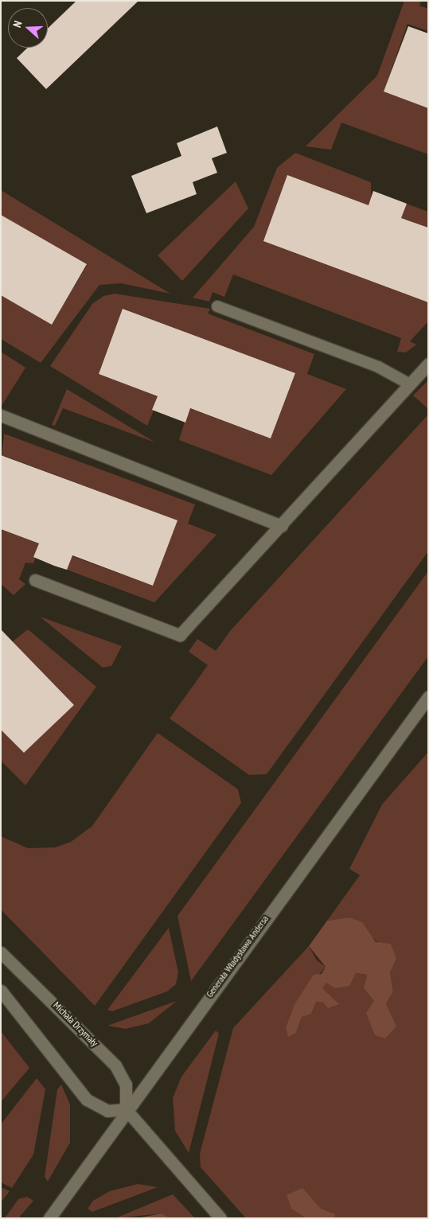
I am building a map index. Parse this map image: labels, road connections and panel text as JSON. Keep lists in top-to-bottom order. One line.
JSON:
{"streets":{"street":["Generała Władysława Andersa","Michała Drzymały"]},"crossings":[["Generała Władysława Andersa","Michała Drzymały"]],"north":"left"}
